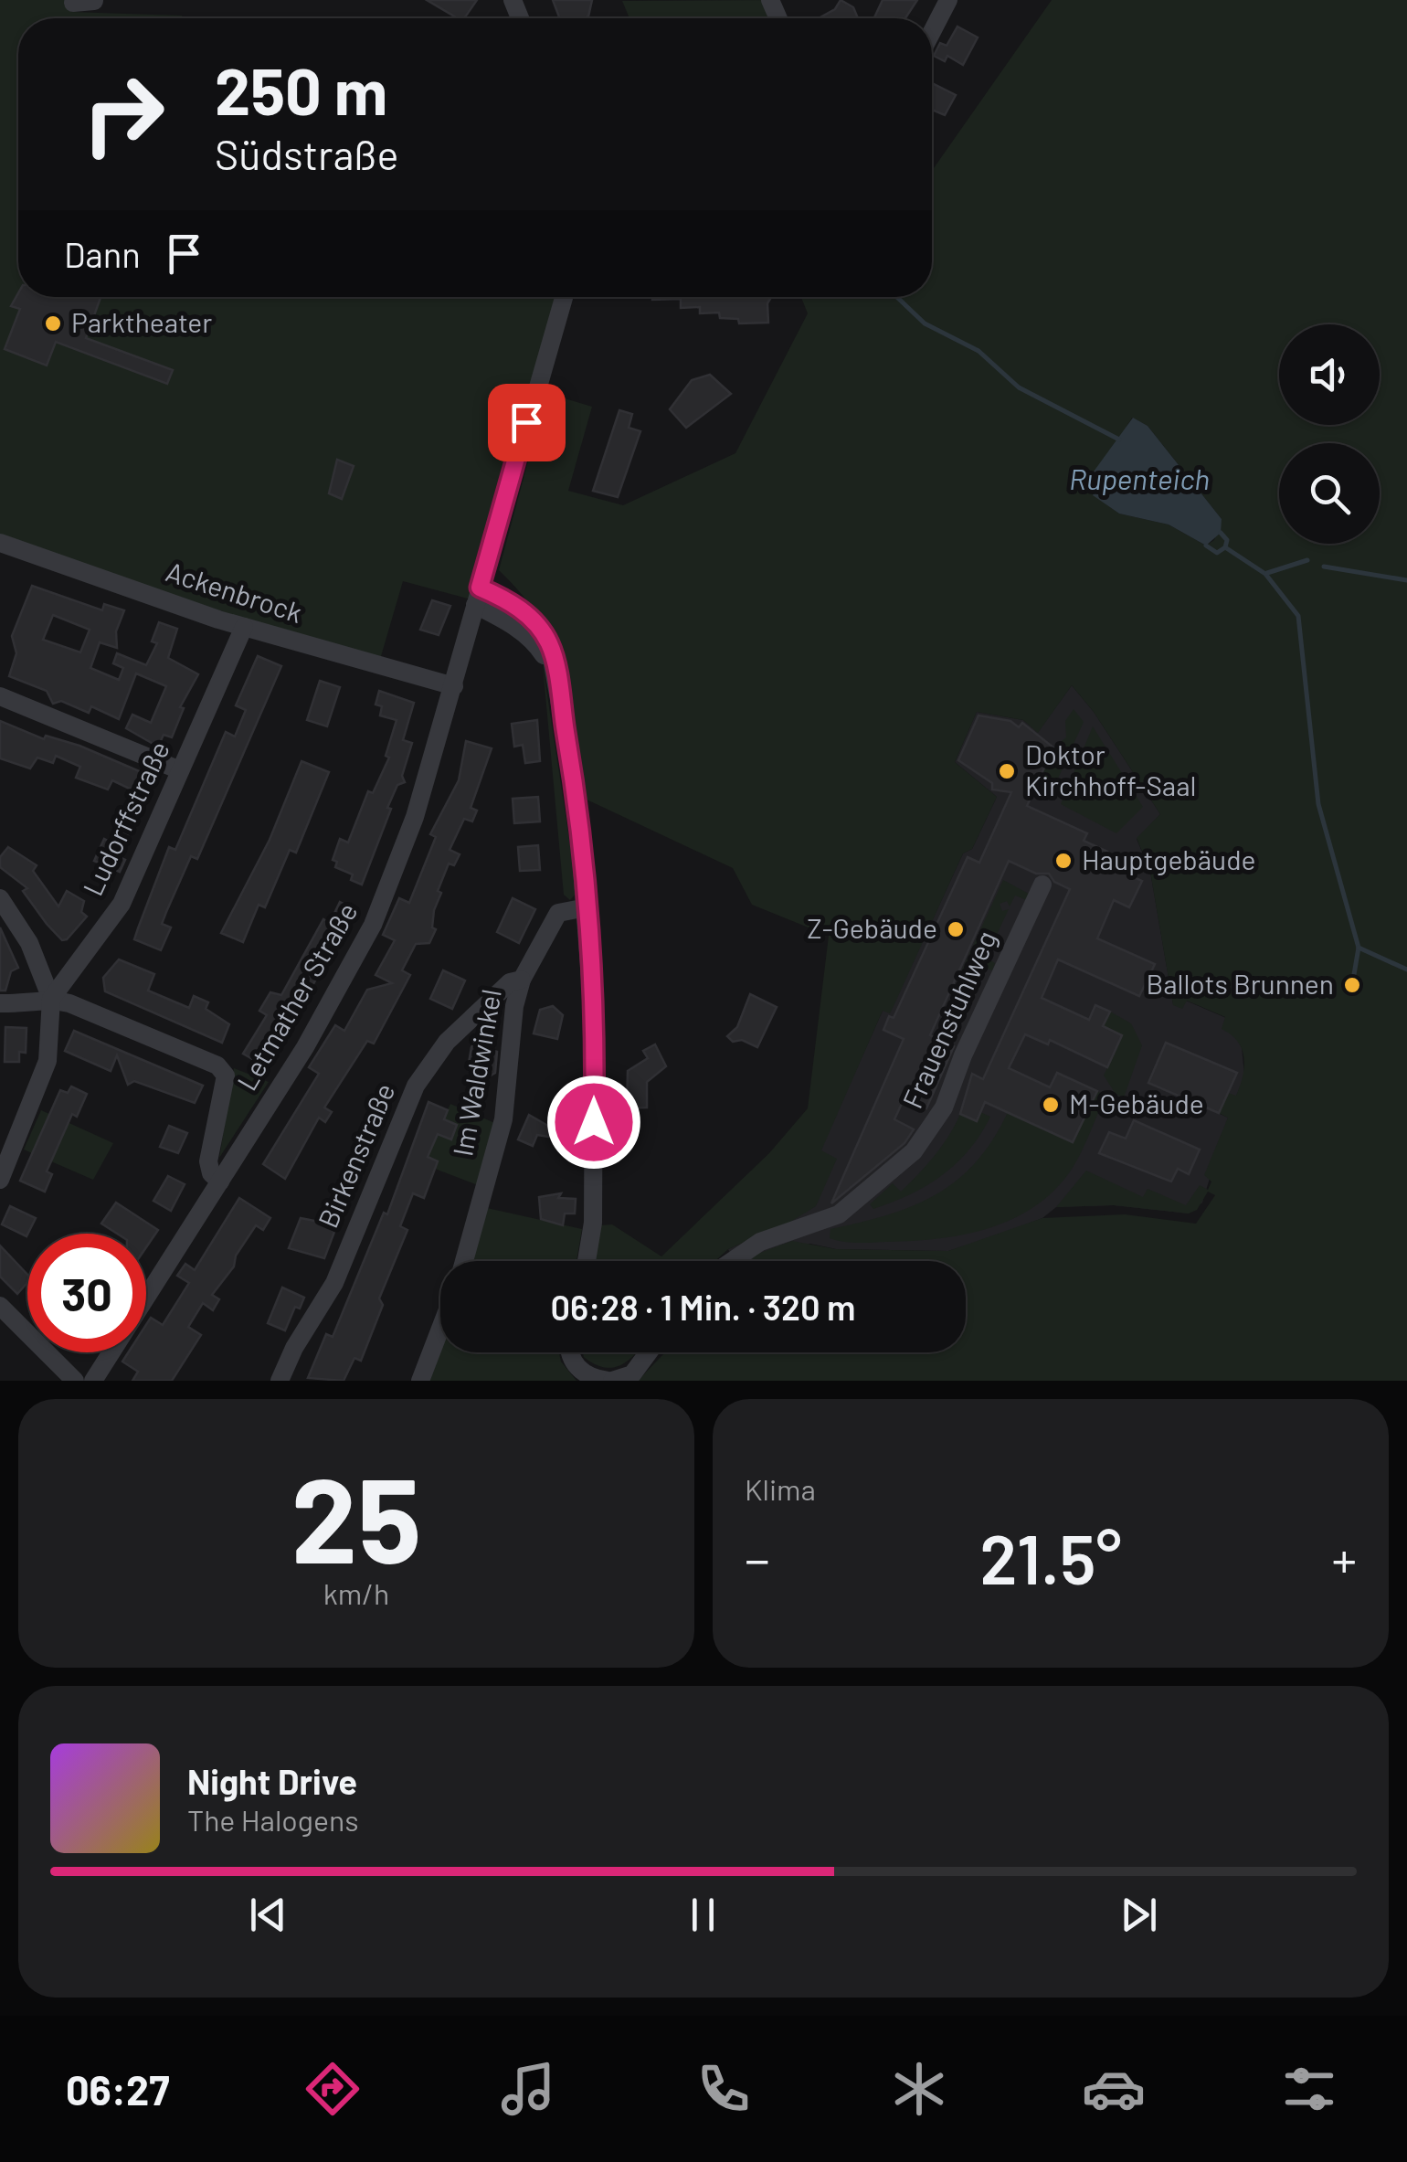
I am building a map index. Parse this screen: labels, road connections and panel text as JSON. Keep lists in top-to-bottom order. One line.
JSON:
{"streets":{"street":["Ackenbrock","Ludorffstraße","Letmather Straße","Frauenstuhlweg","Im Waldwinkel","Birkenstraße"]},"crossings":[["Ackenbrock","Ludorffstraße"],["Ackenbrock","Letmather Straße"],["Im Waldwinkel","Birkenstraße"]],"water":["Rupenteich"],"places":["Parktheater","Doktor Kirchhoff-Saal","Hauptgebäude","Z-Gebäude","Ballots Brunnen","M-Gebäude"],"page":{"turn":["250 m","Südstraße"],"then":"Dann","limit":"30","trip":"06:28 · 1 Min. · 320 m","tile":[["25","km/h"],"Klima"],"heat":["−","21.5°","+"],"song":["Night Drive","The Halogens"],"tabs":"06:27"}}
